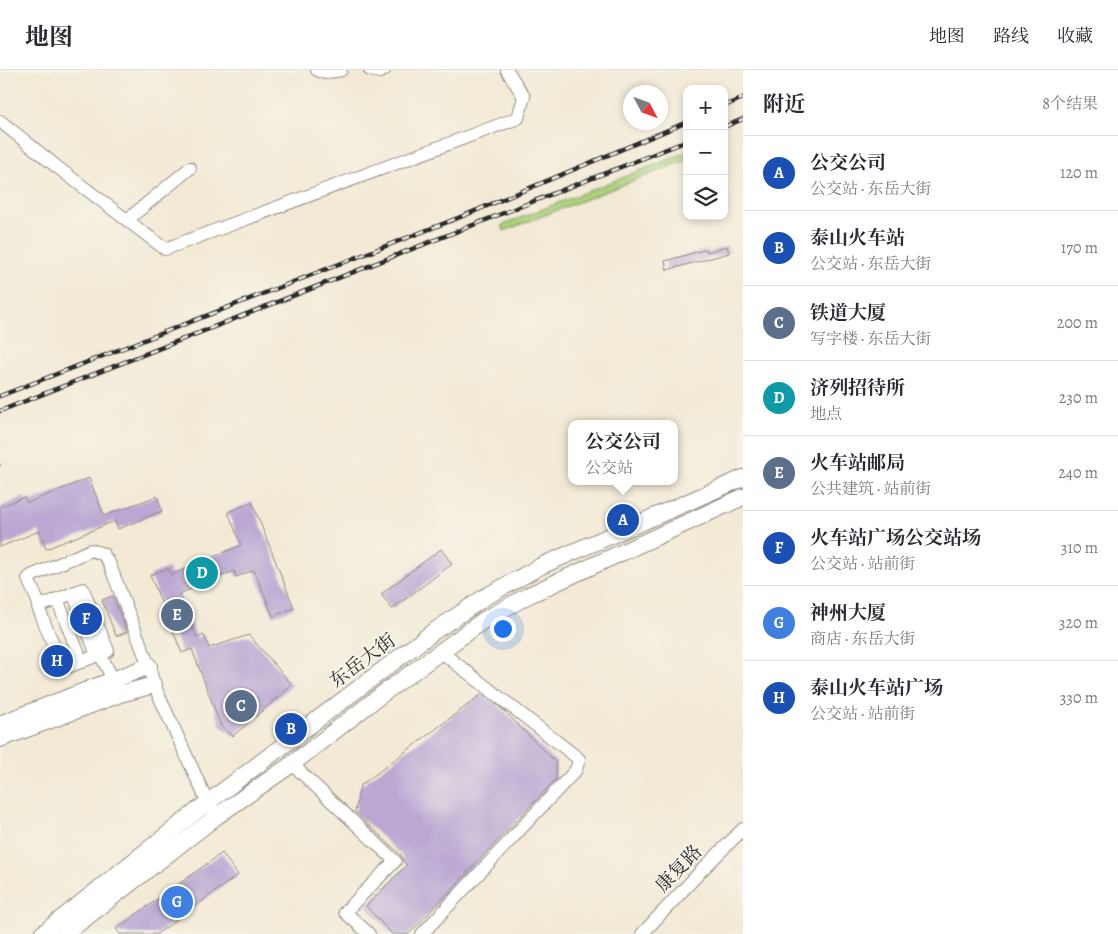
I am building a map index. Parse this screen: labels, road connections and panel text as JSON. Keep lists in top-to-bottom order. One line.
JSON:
{"streets":{"main road":["东岳大街"],"street":["康复路"]},"north":"bottom right","page":{"header":"地图","nav":["地图","路线","收藏"],"heading":["附近","8个结果"],"map_buttons":["+","−"],"list":[{"mark":"A","name":"公交公司","note":"公交站 · 东岳大街","value":"120 m"},{"mark":"B","name":"泰山火车站","note":"公交站 · 东岳大街","value":"170 m"},{"mark":"C","name":"铁道大厦","note":"写字楼 · 东岳大街","value":"200 m"},{"mark":"D","name":"济列招待所","note":"地点","value":"230 m"},{"mark":"E","name":"火车站邮局","note":"公共建筑 · 站前街","value":"240 m"},{"mark":"F","name":"火车站广场公交站场","note":"公交站 · 站前街","value":"310 m"},{"mark":"G","name":"神州大厦","note":"商店 · 东岳大街","value":"320 m"},{"mark":"H","name":"泰山火车站广场","note":"公交站 · 站前街","value":"330 m"}],"popup":["公交公司","公交站"],"pins":["A","D","E","F","H","C","B","G"]}}
